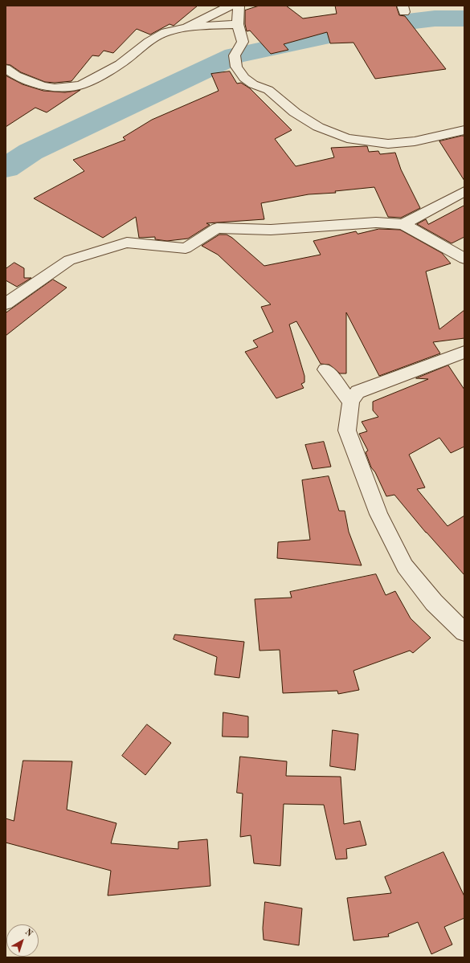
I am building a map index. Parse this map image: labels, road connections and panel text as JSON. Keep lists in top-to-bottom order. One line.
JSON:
{"north":"top right"}
